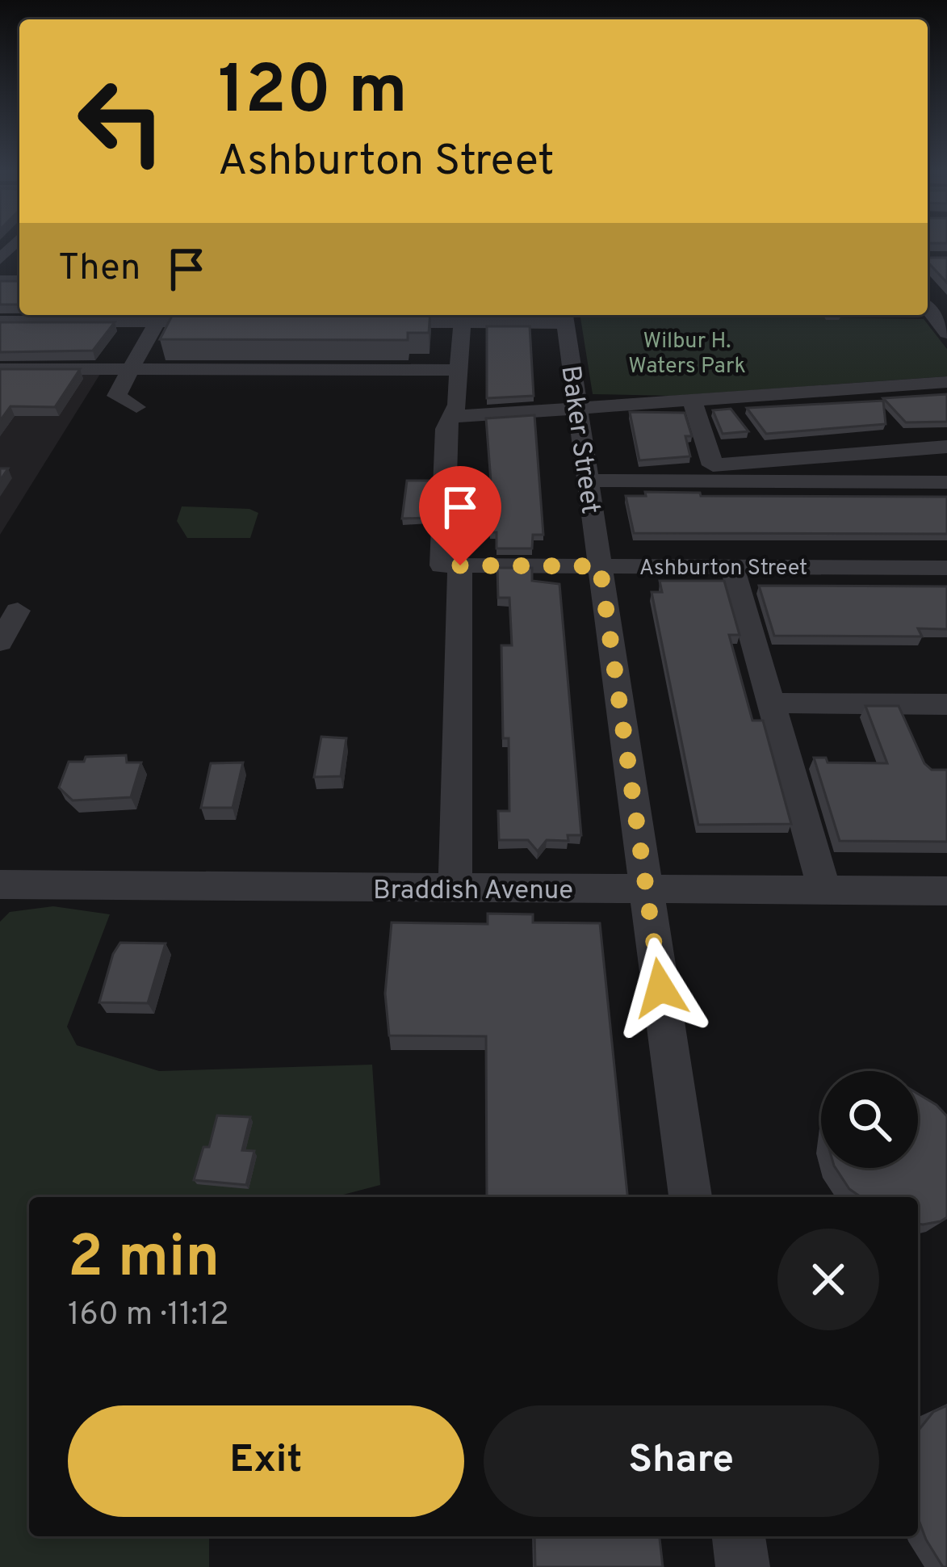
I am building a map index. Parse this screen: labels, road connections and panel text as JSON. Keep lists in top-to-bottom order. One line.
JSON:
{"streets":{"street":["Baker Street","Ashburton Street","Braddish Avenue"]},"crossings":[["Baker Street","Ashburton Street"],["Baker Street","Braddish Avenue"]],"parks":["Wilbur H. Waters Park"],"page":{"turn":["120 m","Ashburton Street"],"then":"Then","heading":["2 min","160 m · 11:12"],"buttons":["Exit","Share"]}}
